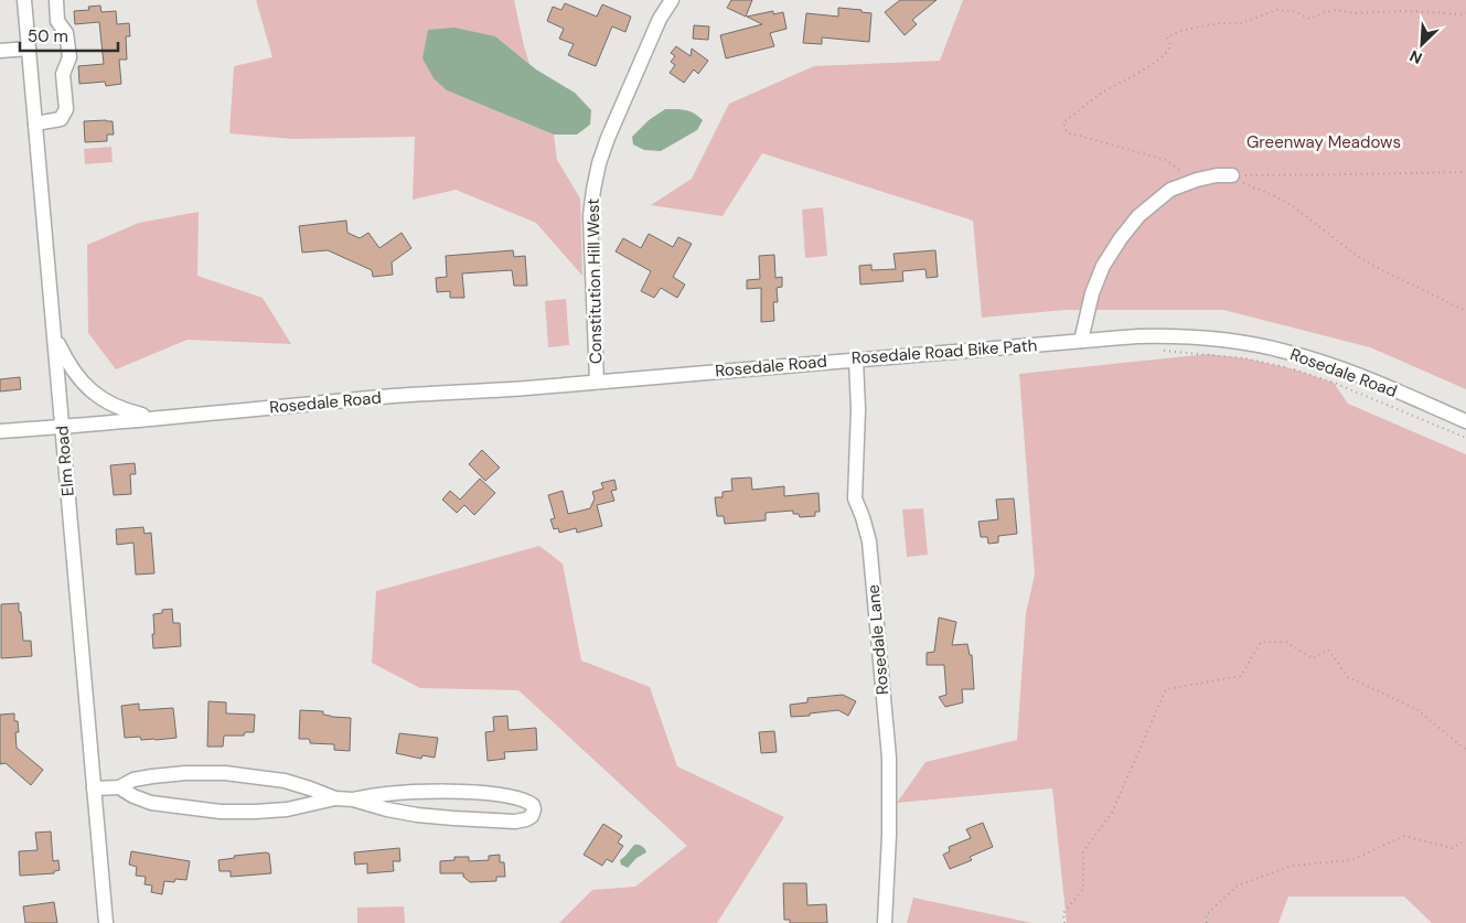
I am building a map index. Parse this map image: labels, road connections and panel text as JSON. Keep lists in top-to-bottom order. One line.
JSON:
{"streets":{"street":["Constitution Hill West","Rosedale Road","Elm Road","Rosedale Lane"]},"crossings":[["Constitution Hill West","Rosedale Road"],["Rosedale Road","Elm Road"],["Rosedale Road","Rosedale Lane"]],"parks":["Greenway Meadows"],"scale_bar":"50 m","north":"bottom left"}
